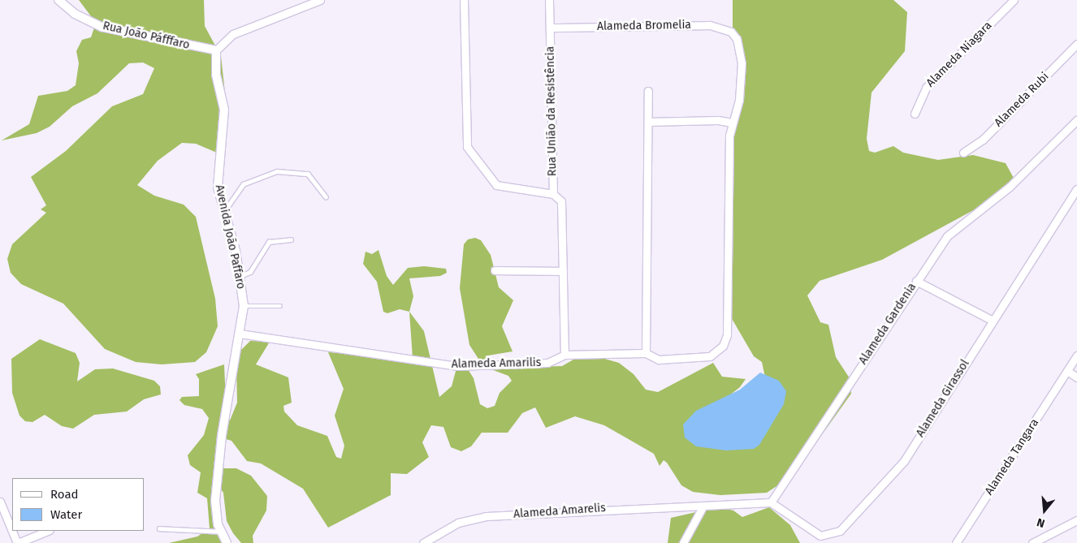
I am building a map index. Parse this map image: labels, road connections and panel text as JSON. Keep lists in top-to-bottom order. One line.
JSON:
{"streets":{"street":["Alameda Bromelia","Rua João Páfffaro","Alameda Niagara","Alameda Rubi","Rua União da Resistência","Avenida João Paffaro","Alameda Gardenia","Alameda Amarilis","Alameda Girassol","Alameda Tangara","Alameda Amarelis"]},"crossings":[["Alameda Bromelia","Rua União da Resistência"],["Alameda Bromelia","Alameda Amarilis"],["Rua João Páfffaro","Avenida João Paffaro"],["Avenida João Paffaro","Alameda Amarilis"],["Alameda Gardenia","Alameda Girassol"]],"legend":["Road","Water"],"north":"bottom"}
